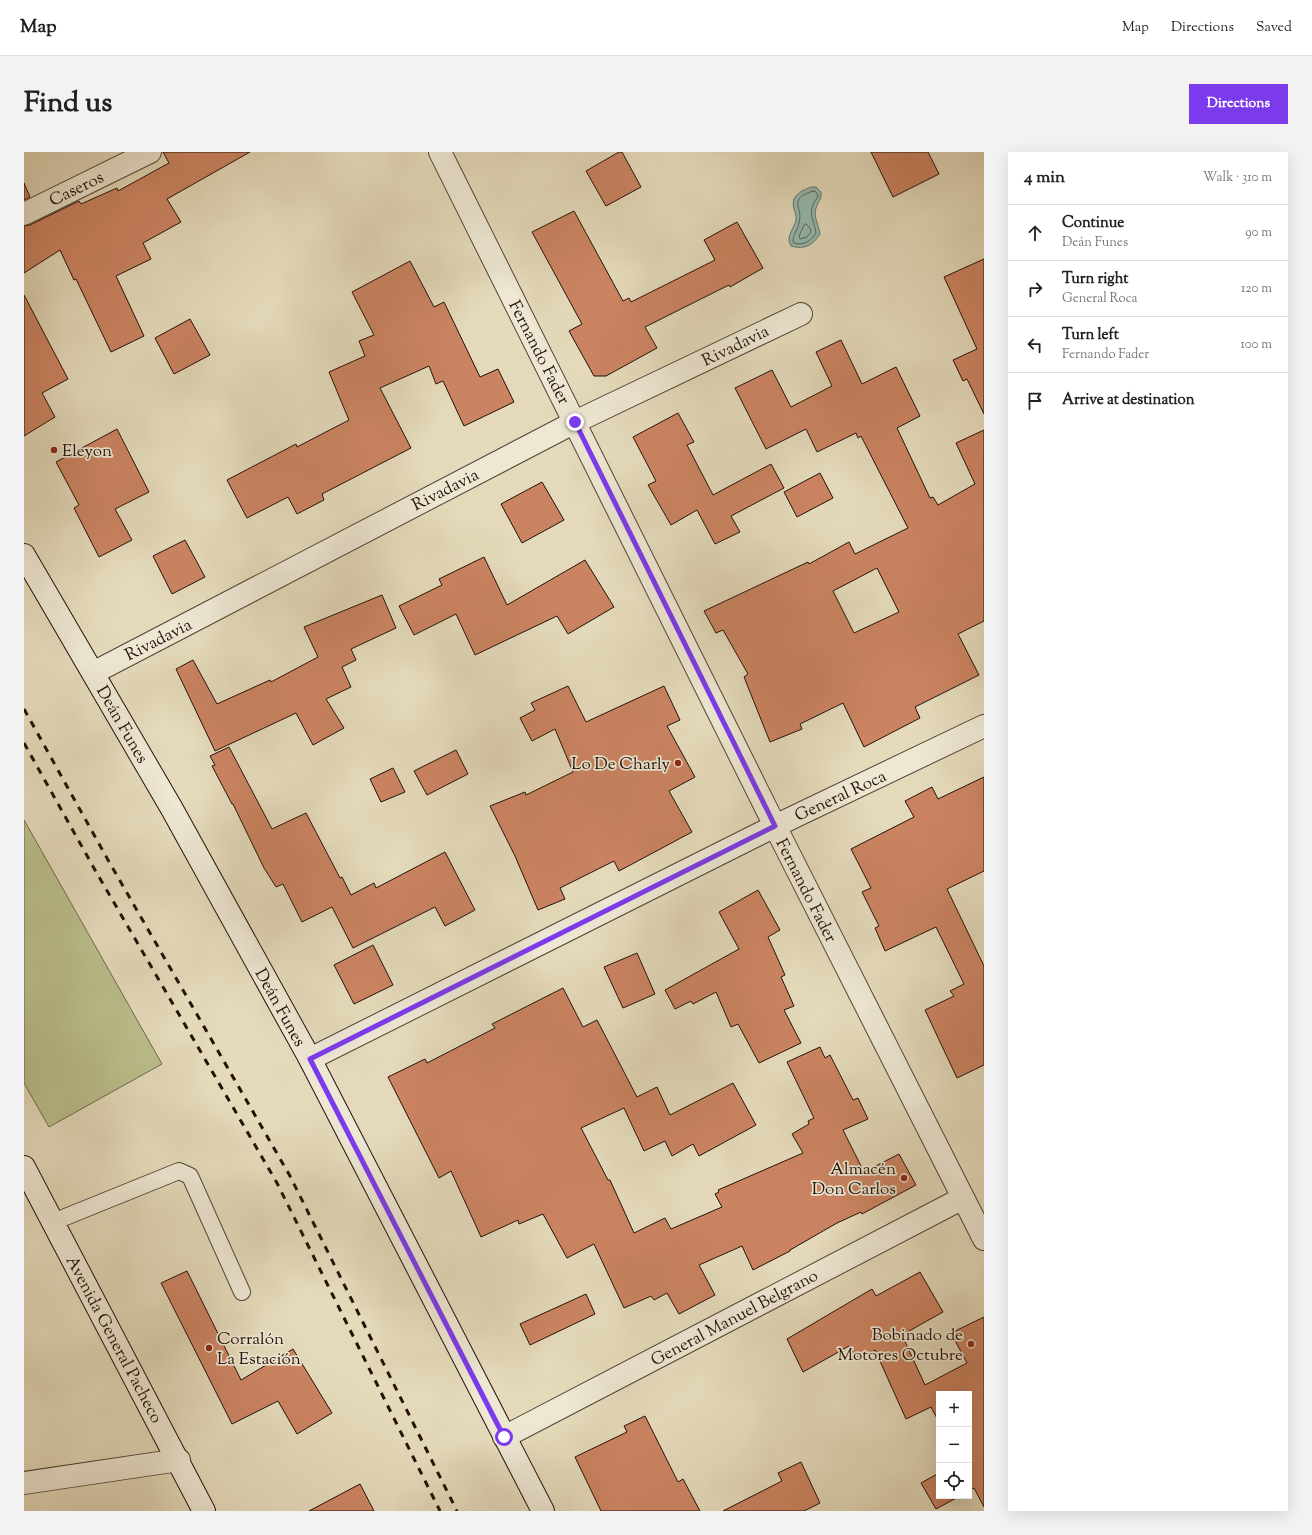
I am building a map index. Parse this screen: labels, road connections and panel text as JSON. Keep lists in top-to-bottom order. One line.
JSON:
{"streets":{"street":["Caseros","Rivadavia","Fernando Fader","Deán Funes","General Roca","General Manuel Belgrano","Avenida General Pacheco"]},"crossings":[["Rivadavia","Fernando Fader"],["Rivadavia","Deán Funes"],["Fernando Fader","General Roca"],["Fernando Fader","General Manuel Belgrano"],["Deán Funes","General Roca"],["Deán Funes","General Manuel Belgrano"]],"places":["Eleyon","Lo De Charly","Almacén Don Carlos","Bobinado de Motores Octubre","Corralón La Estación"],"page":{"header":"Map","nav":["Map","Directions","Saved"],"title":"Find us","buttons":"Directions","heading":["4 min","Walk · 310 m"],"list":[["Continue","Deán Funes","90 m"],["Turn right","General Roca","120 m"],["Turn left","Fernando Fader","100 m"],"Arrive at destination"],"map_buttons":["+","−"]}}
